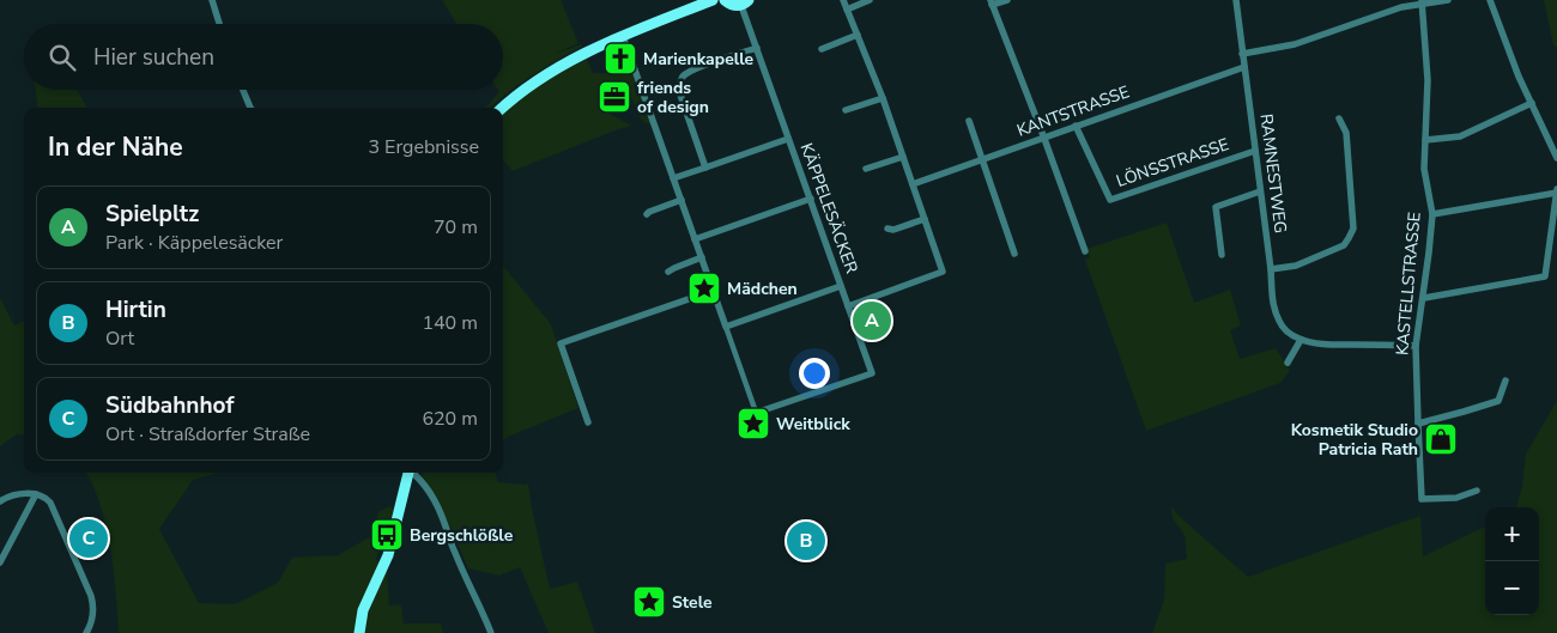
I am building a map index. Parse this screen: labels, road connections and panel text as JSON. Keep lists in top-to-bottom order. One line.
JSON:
{"streets":{"street":["KANTSTRASSE","LÖNSSTRASSE","RAMNESTWEG","KÄPPELESÄCKER","KASTELLSTRASSE"]},"crossings":[["KANTSTRASSE","LÖNSSTRASSE"],["KANTSTRASSE","RAMNESTWEG"],["LÖNSSTRASSE","RAMNESTWEG"]],"places":{"church":["Marienkapelle"],"office":["friends of design"],"place":["Mädchen","Weitblick","Stele"],"shop":["Kosmetik Studio Patricia Rath"],"bus stop":["Bergschlößle"]},"page":{"search":"Hier suchen","heading":["In der Nähe","3 Ergebnisse"],"list":[{"mark":"A","name":"Spielpltz","note":"Park · Käppelesäcker","value":"70 m"},{"mark":"B","name":"Hirtin","note":"Ort","value":"140 m"},{"mark":"C","name":"Südbahnhof","note":"Ort · Straßdorfer Straße","value":"620 m"}],"pins":["A","C","B"],"map_buttons":["+","−"]}}
